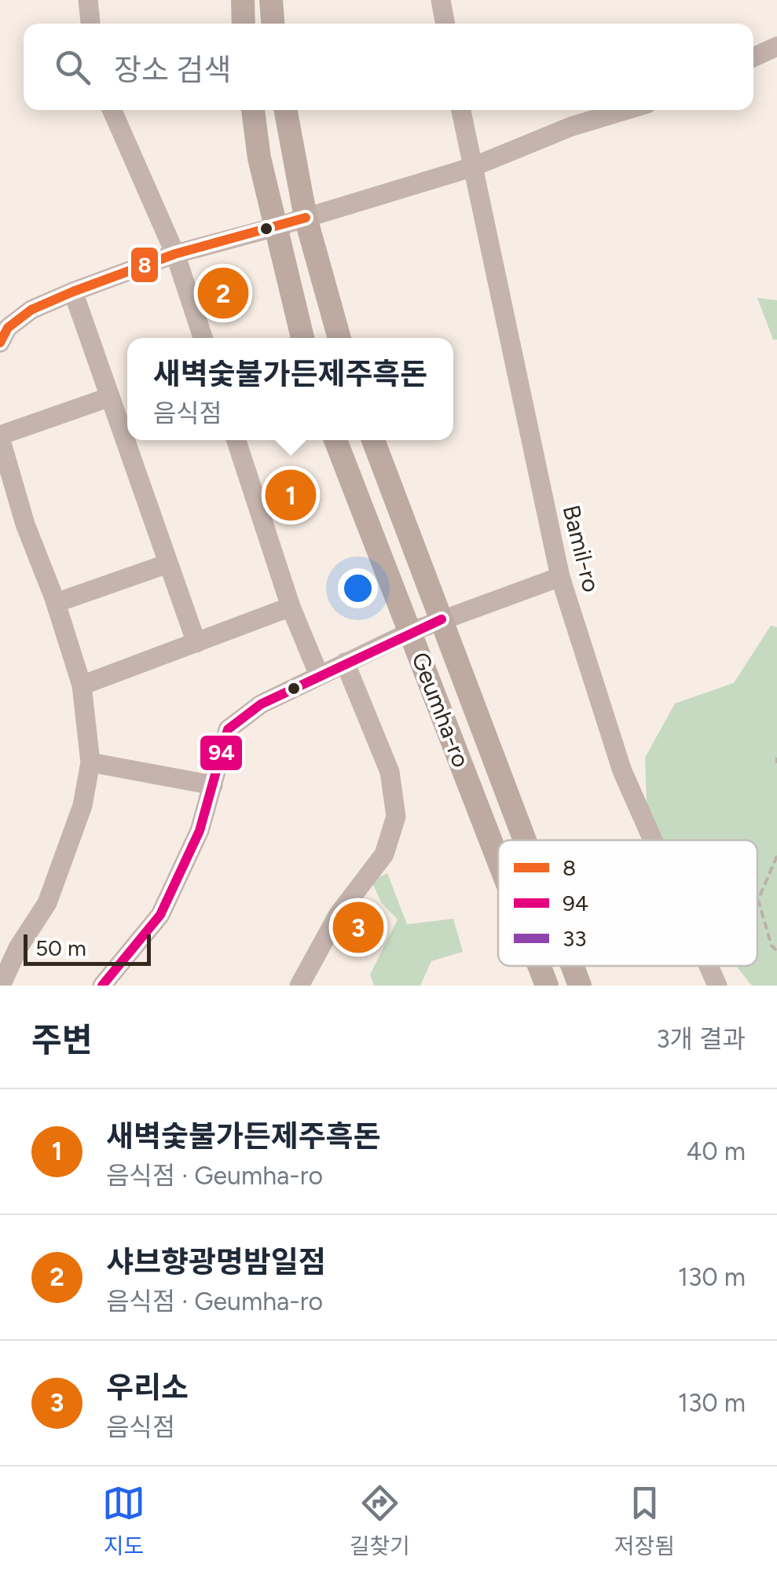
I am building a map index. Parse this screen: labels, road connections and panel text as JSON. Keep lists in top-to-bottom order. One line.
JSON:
{"streets":{"main road":["Geumha-ro"],"street":["Bamil-ro"]},"lines":["transit line 8","transit line 94"],"legend":["8","94","33"],"scale_bar":"50 m","page":{"search":"장소 검색","pins":["2","1","3"],"popup":["새벽숯불가든제주흑돈","음식점"],"scale":"50 m","heading":["주변","3개 결과"],"list":[{"mark":"1","name":"새벽숯불가든제주흑돈","note":"음식점 · Geumha-ro","value":"40 m"},{"mark":"2","name":"샤브향광명밤일점","note":"음식점 · Geumha-ro","value":"130 m"},{"mark":"3","name":"우리소","note":"음식점","value":"130 m"}],"nav":["지도","길찾기","저장됨"]}}
